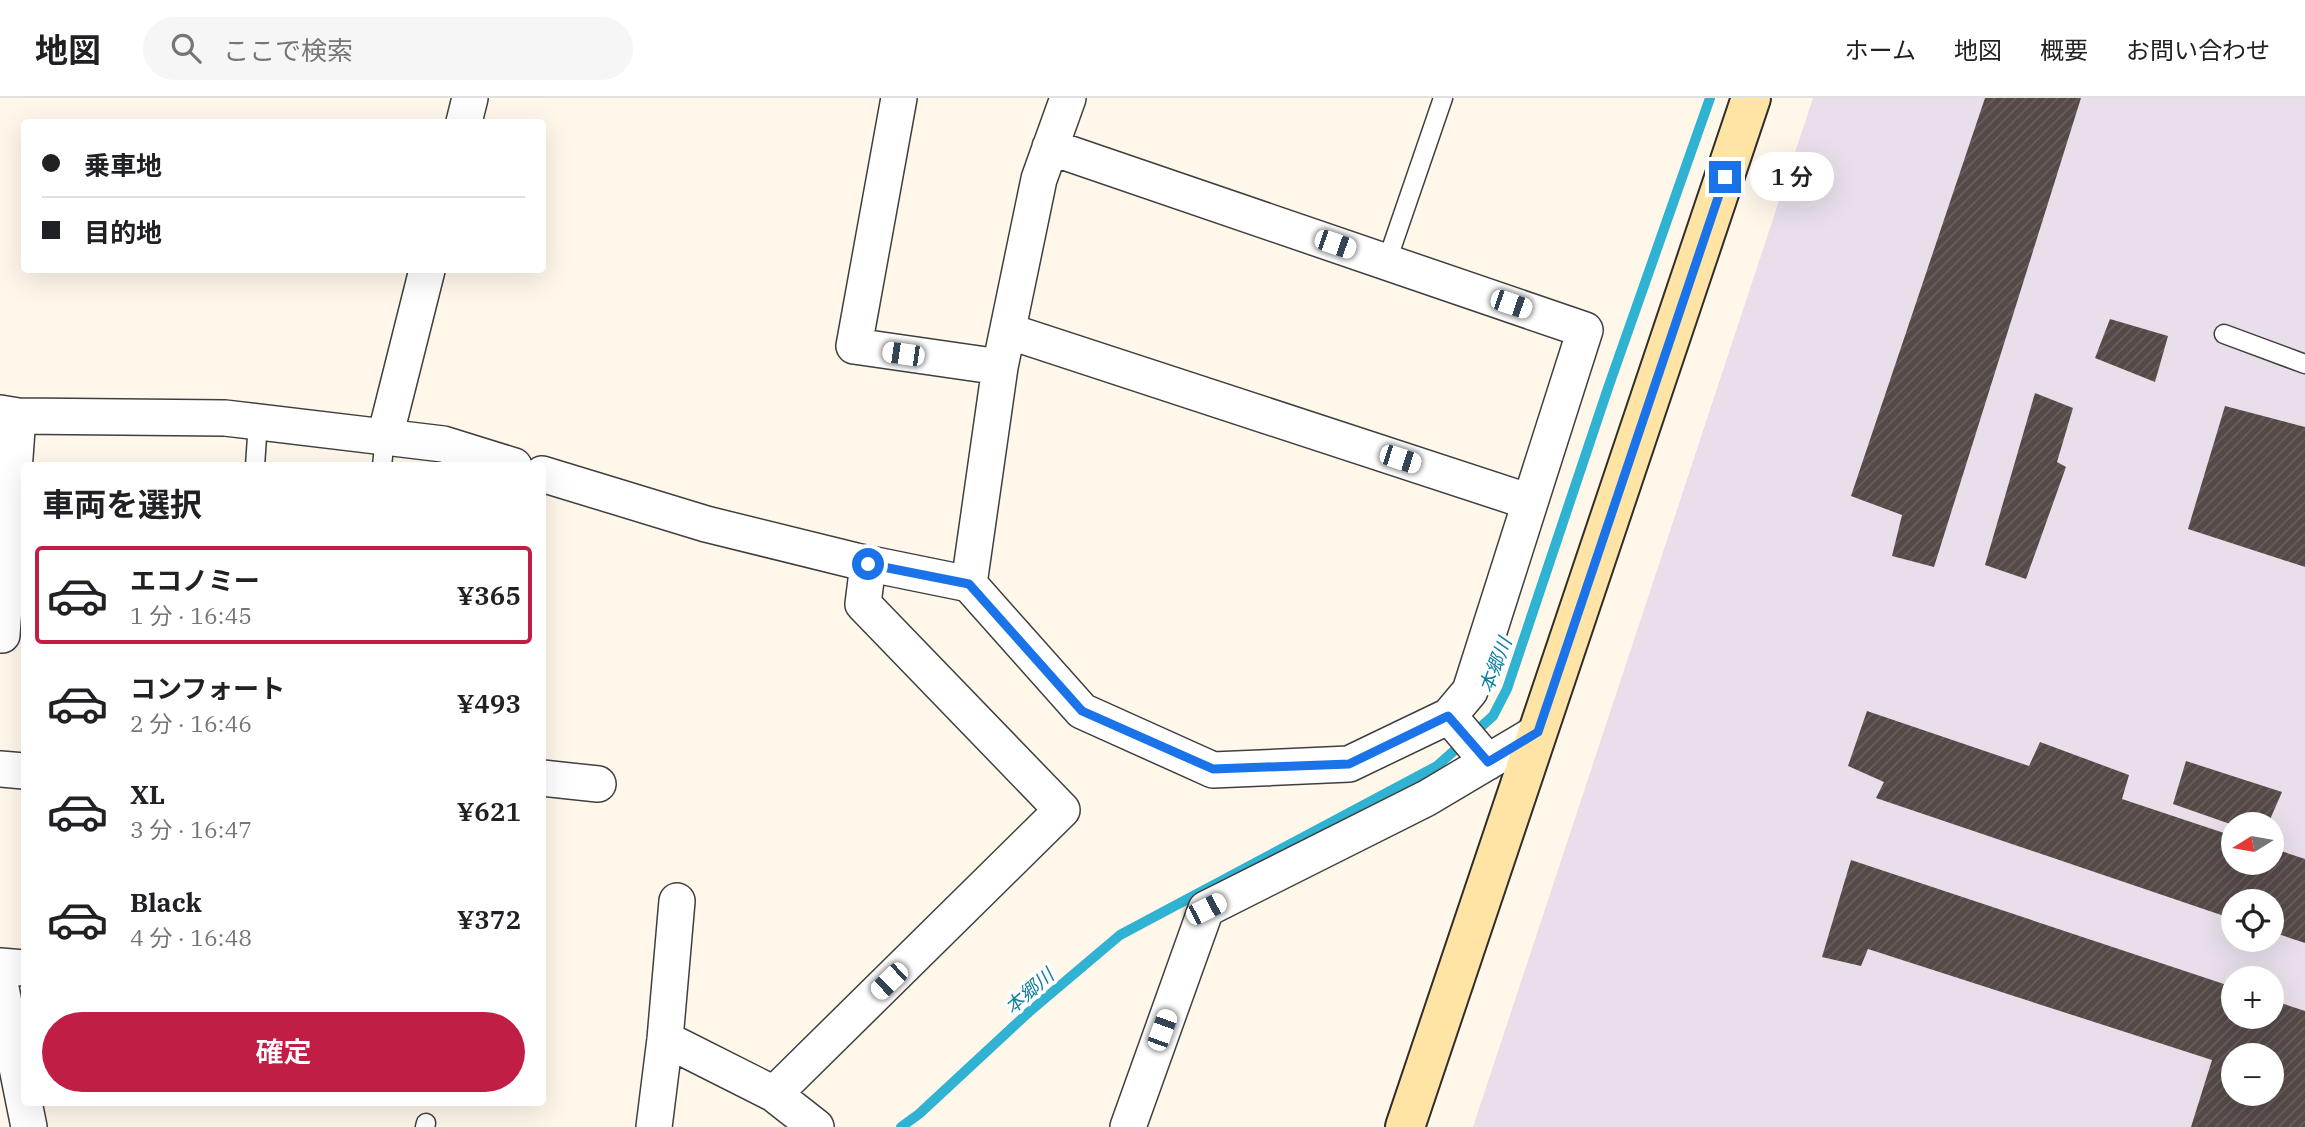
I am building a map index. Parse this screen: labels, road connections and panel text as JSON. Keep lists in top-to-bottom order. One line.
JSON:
{"water":["本郷川"],"north":"left","page":{"header":"地図","search":"ここで検索","nav":["ホーム","地図","概要","お問い合わせ"],"banner":["乗車地","目的地"],"bubble":"1 分","heading":"車両を選択","list":[{"name":"エコノミー","note":"1 分 · 16:45","value":"¥365"},{"name":"コンフォート","note":"2 分 · 16:46","value":"¥493"},{"name":"XL","note":"3 分 · 16:47","value":"¥621"},{"name":"Black","note":"4 分 · 16:48","value":"¥372"}],"map_buttons":["+","−"],"buttons":"確定"}}
